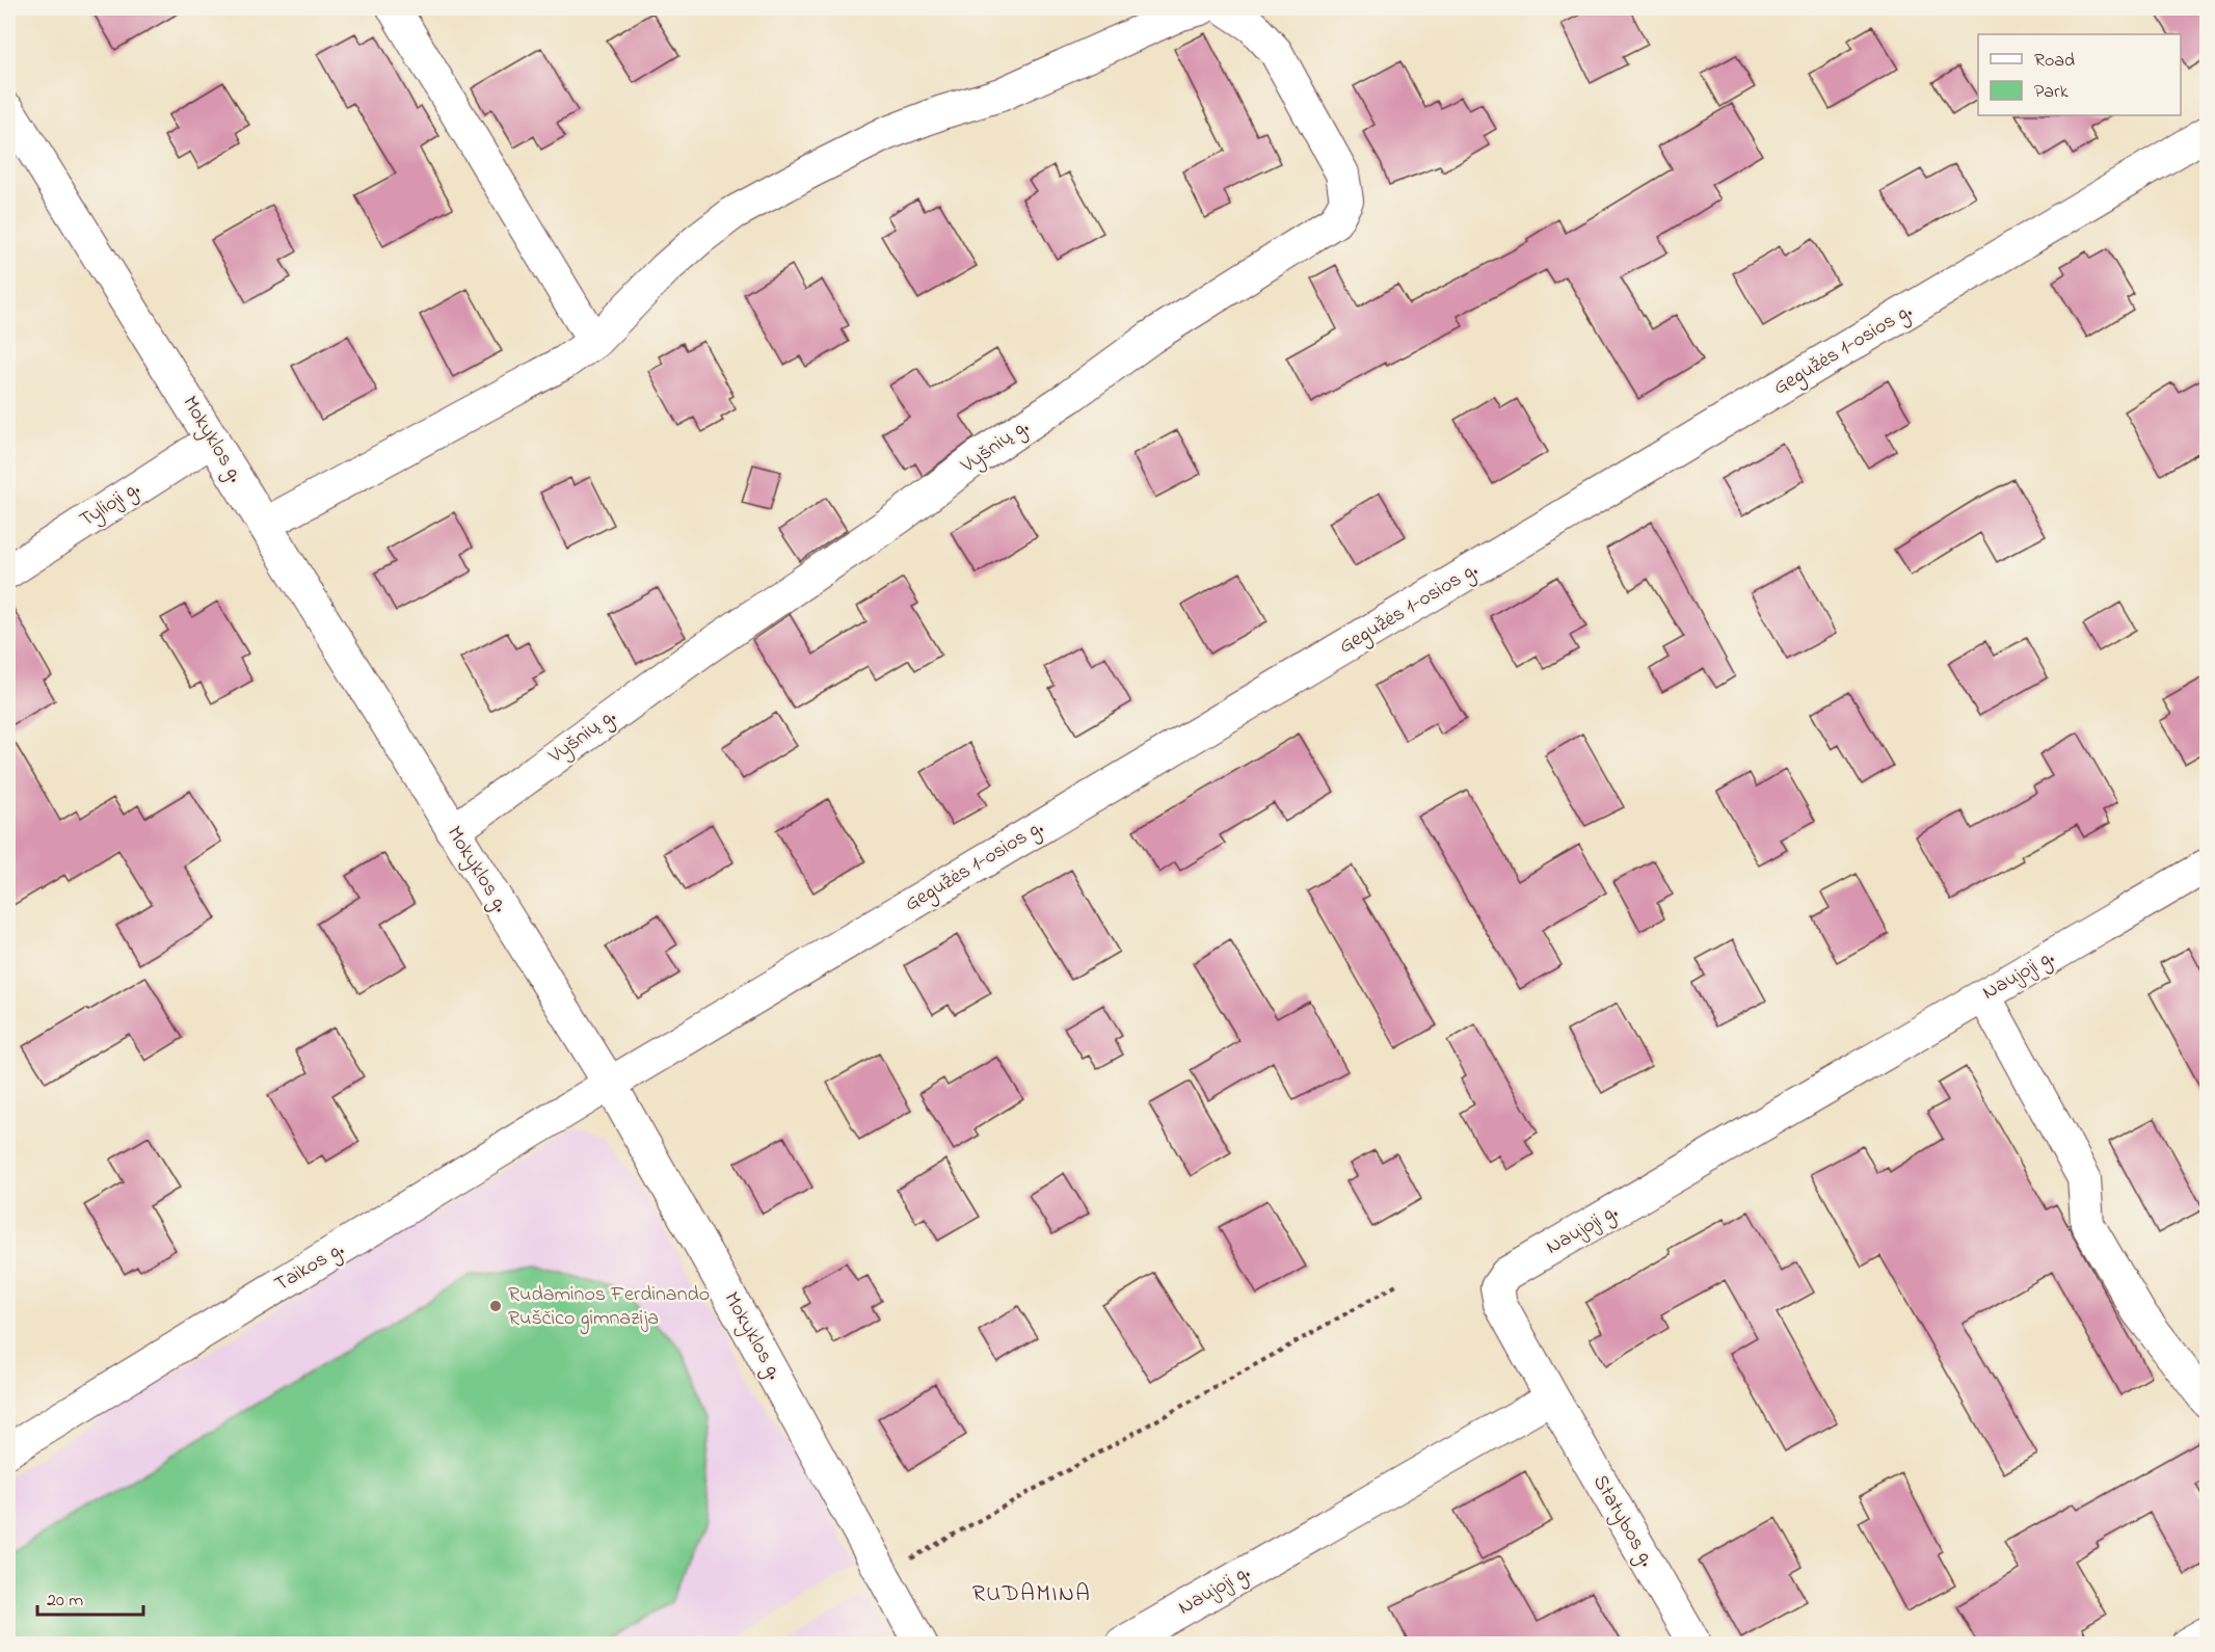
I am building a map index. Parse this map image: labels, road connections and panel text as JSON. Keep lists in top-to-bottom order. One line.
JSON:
{"streets":{"street":["Gegužės 1-osios g.","Mokyklos g.","Vyšnių g.","Tylioji g.","Naujoji g.","Taikos g.","Statybos g."]},"crossings":[["Gegužės 1-osios g.","Mokyklos g."],["Gegužės 1-osios g.","Taikos g."],["Mokyklos g.","Vyšnių g."],["Mokyklos g.","Tylioji g."],["Mokyklos g.","Taikos g."],["Naujoji g.","Statybos g."]],"districts":["RUDAMINA"],"places":["Rudaminos Ferdinando Ruščico gimnazija"],"legend":["Road","Park"],"scale_bar":"20 m"}
